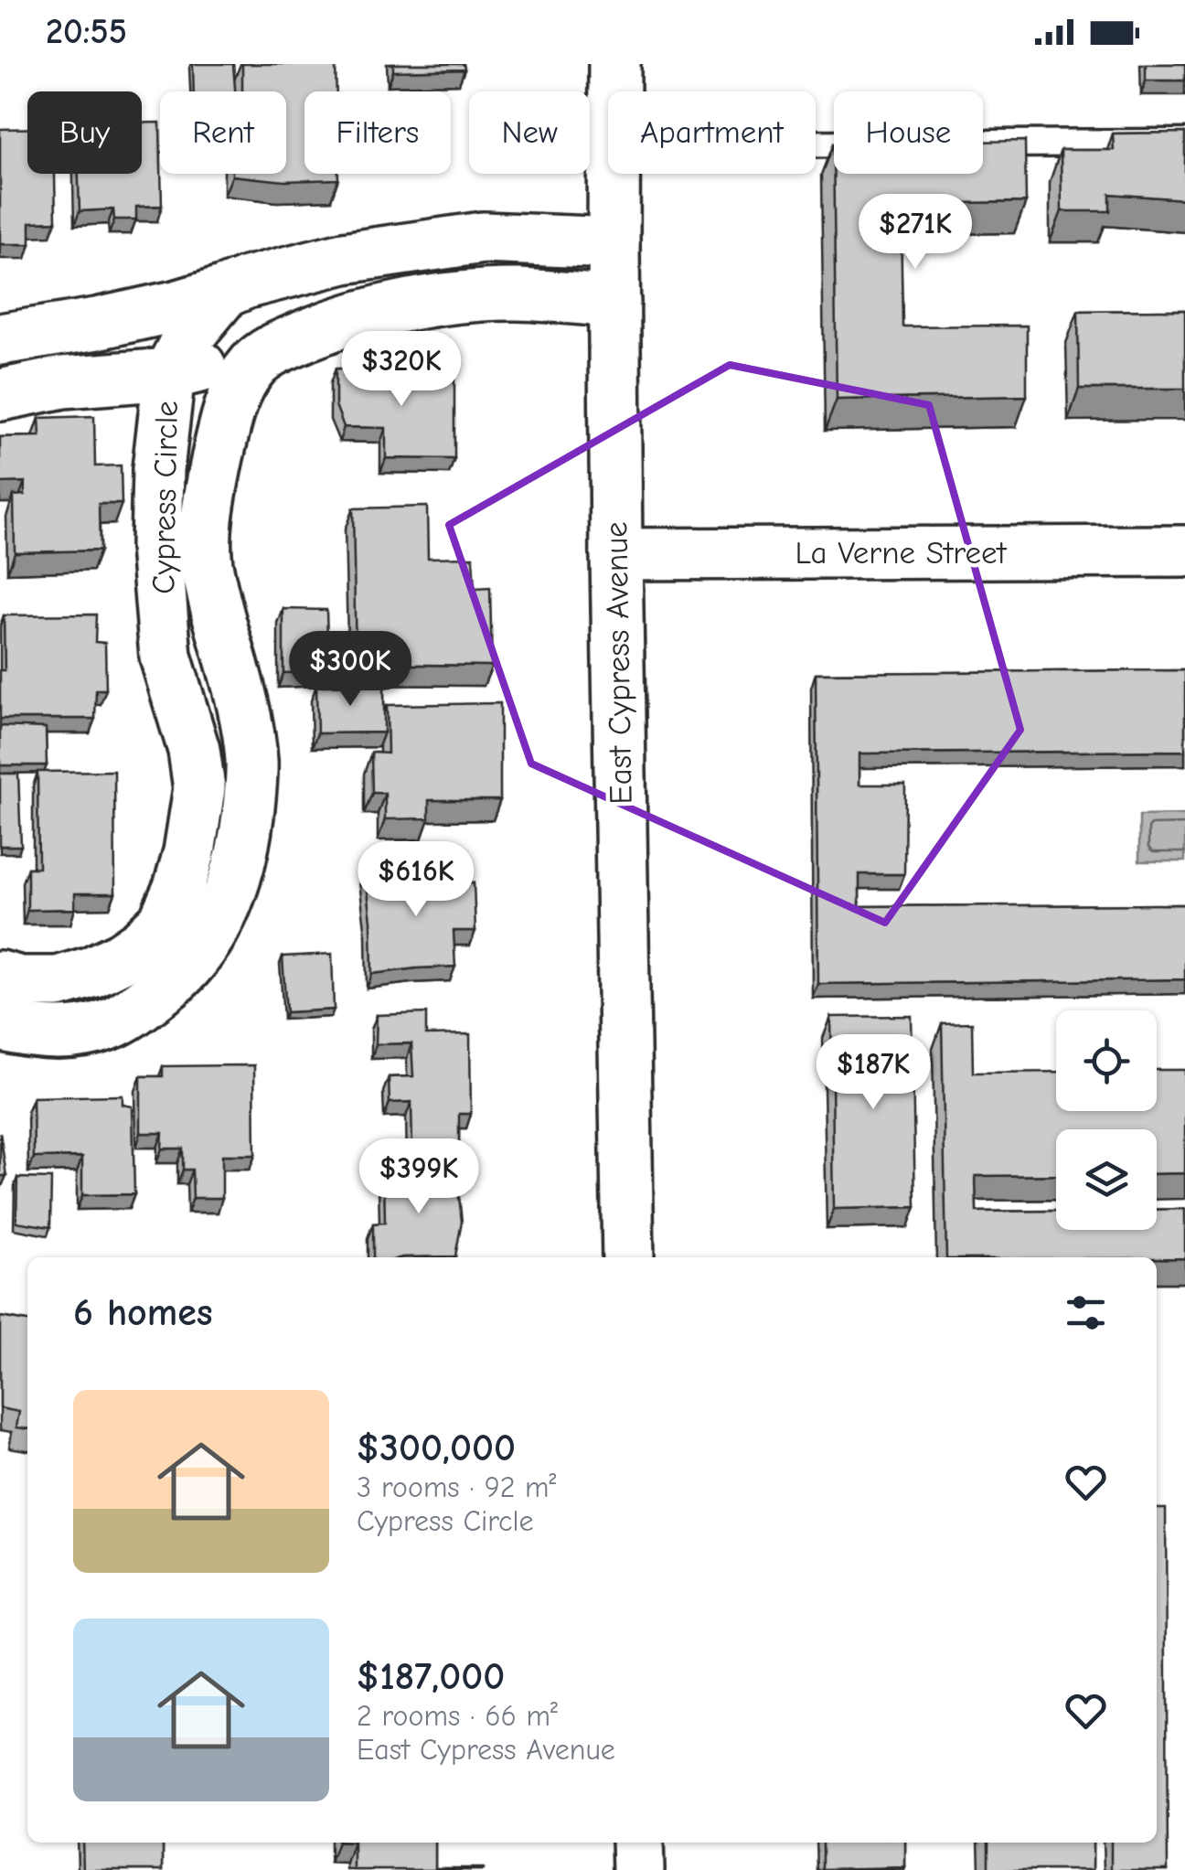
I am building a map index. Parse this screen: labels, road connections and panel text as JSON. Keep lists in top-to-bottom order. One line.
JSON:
{"streets":{"street":["Cypress Circle","La Verne Street","East Cypress Avenue"]},"crossings":[["Cypress Circle","East Cypress Avenue"],["La Verne Street","East Cypress Avenue"]],"page":{"status":"20:55","chip":["Buy","Rent","Filters","New","Apartment","House"],"price":["$271K","$320K","$300K","$616K","$187K","$399K"],"heading":"6 homes","list":[{"name":"$300,000","note":"3 rooms · 92 m² · Cypress Circle"},{"name":"$187,000","note":"2 rooms · 66 m² · East Cypress Avenue"}]}}
